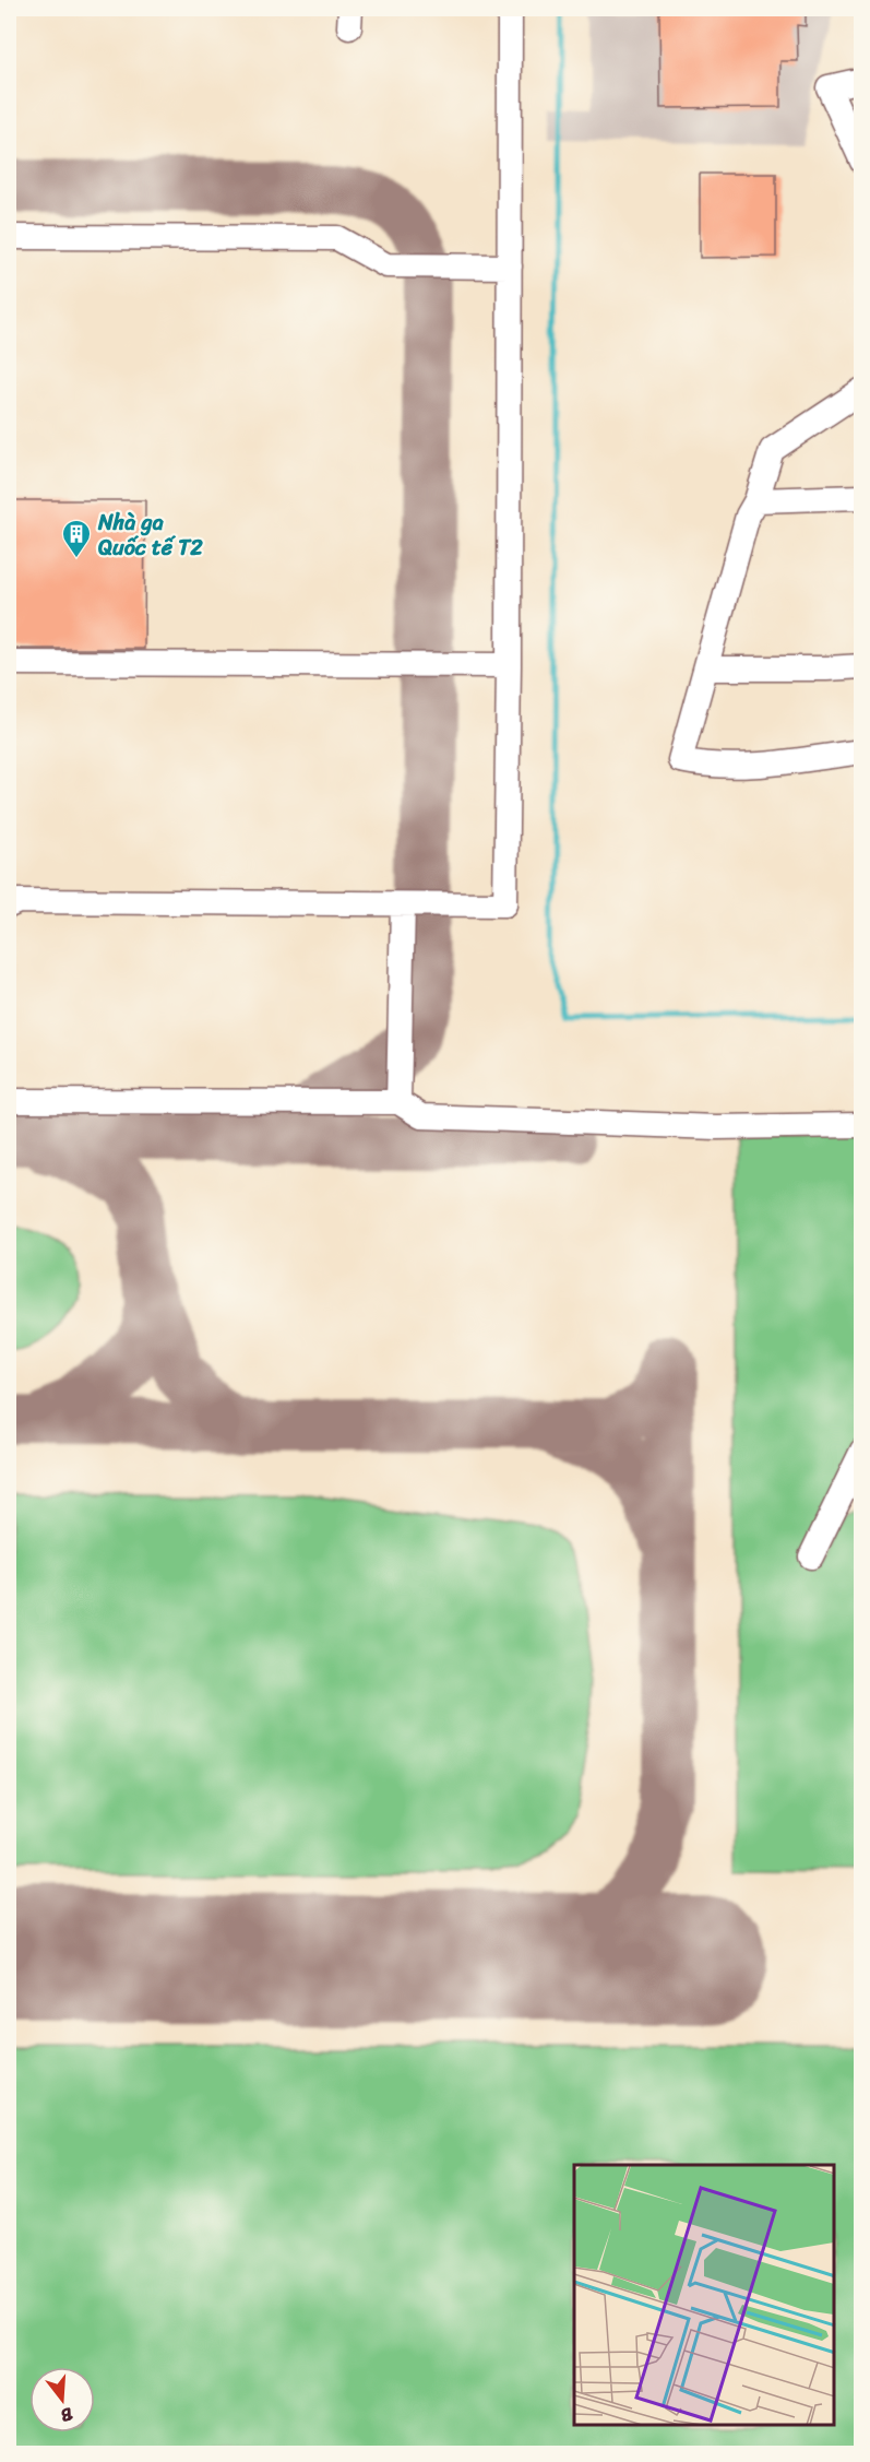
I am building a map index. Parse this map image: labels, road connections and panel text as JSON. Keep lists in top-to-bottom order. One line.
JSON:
{"places":{"building":["Nhà ga Quốc tế T2"]},"north":"bottom"}
